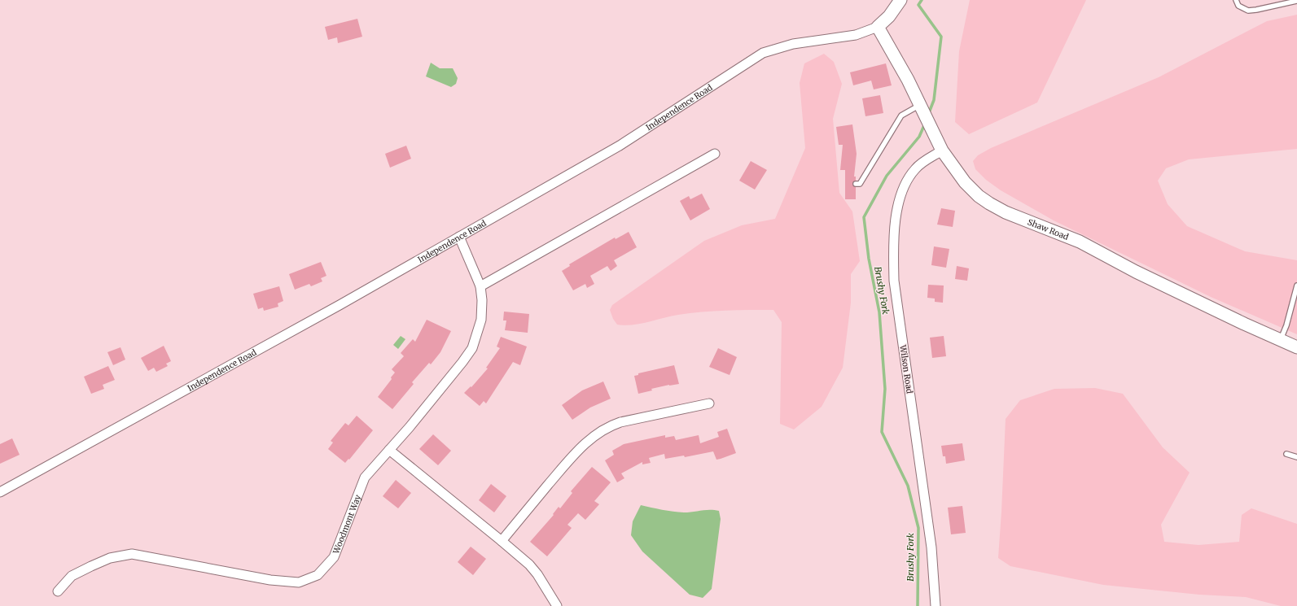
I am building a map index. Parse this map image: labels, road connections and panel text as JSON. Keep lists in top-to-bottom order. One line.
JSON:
{"streets":{"main road":["Independence Road","Shaw Road"],"street":["Wilson Road","Woodmont Way"]},"crossings":[["Independence Road","Shaw Road"],["Independence Road","Woodmont Way"],["Shaw Road","Wilson Road"]],"water":["Brushy Fork"]}
